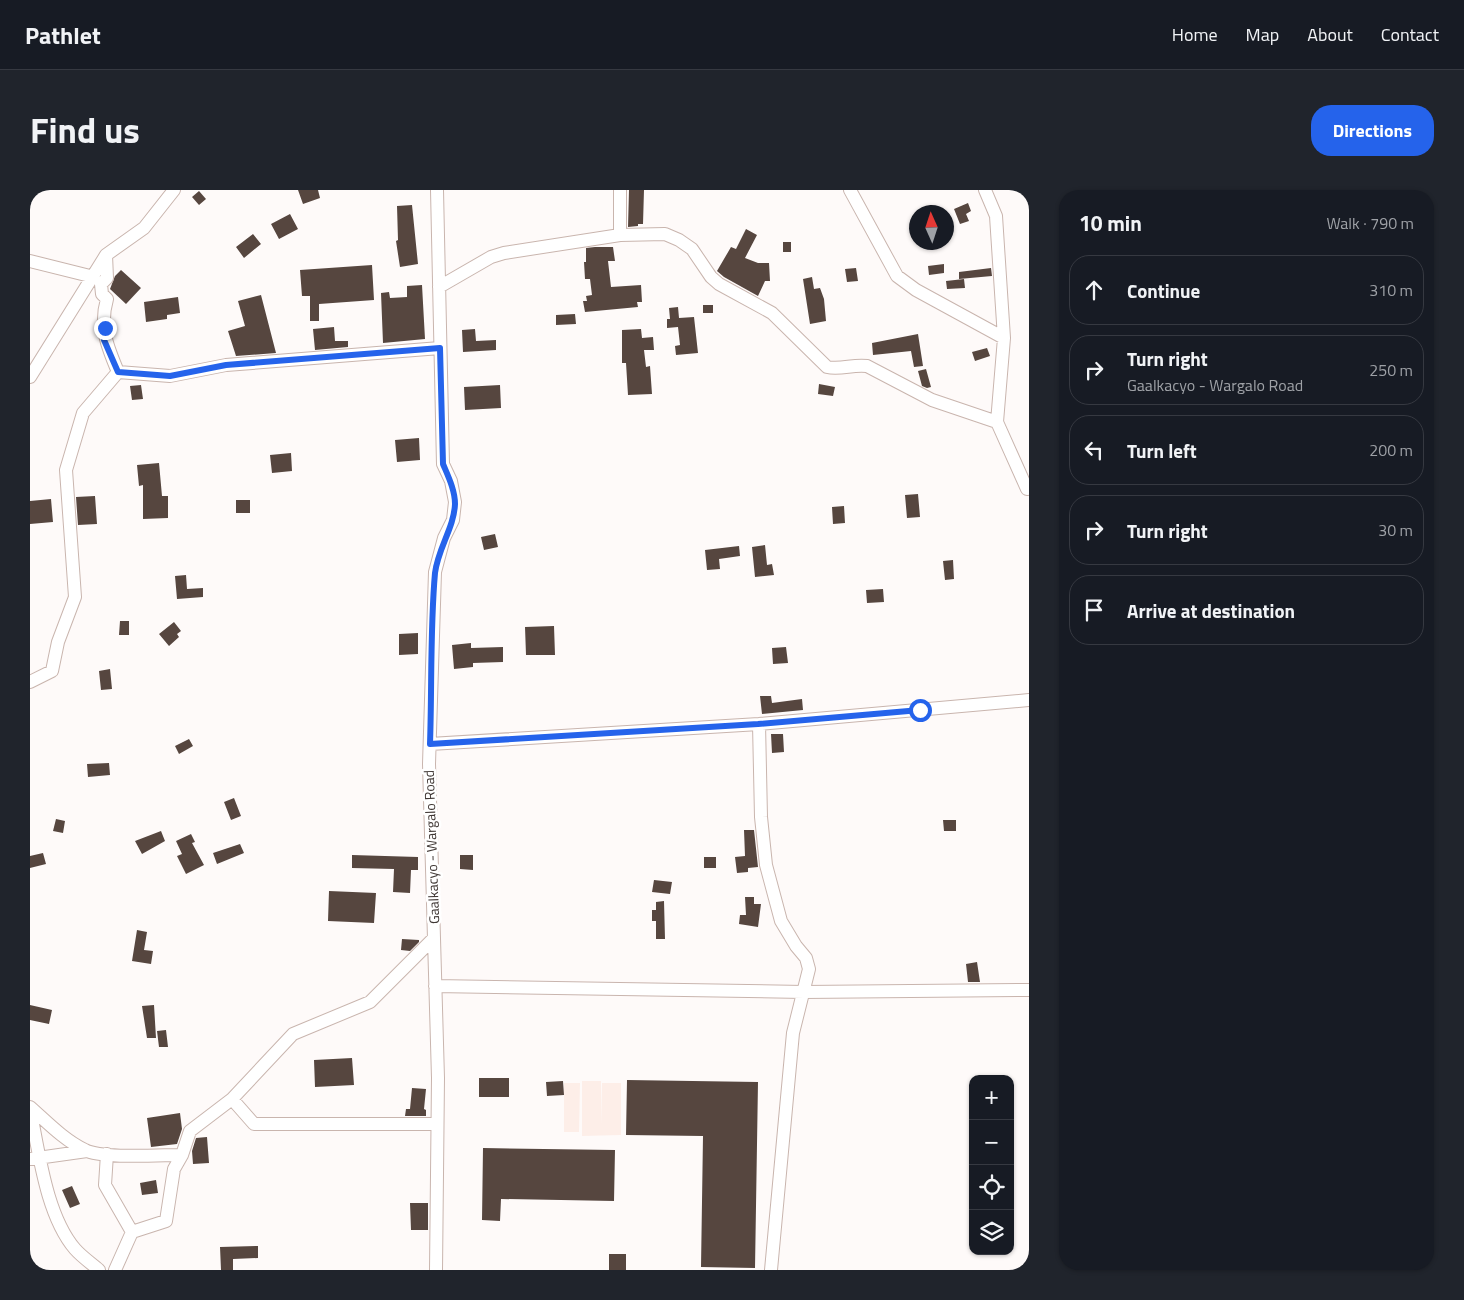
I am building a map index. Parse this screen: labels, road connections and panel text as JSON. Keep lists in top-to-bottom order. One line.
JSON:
{"streets":{"street":["Gaalkacyo - Wargalo Road"]},"north":"top","page":{"header":"Pathlet","nav":["Home","Map","About","Contact"],"title":"Find us","buttons":"Directions","heading":["10 min","Walk · 790 m"],"list":[["Continue","310 m"],["Turn right","Gaalkacyo - Wargalo Road","250 m"],["Turn left","200 m"],["Turn right","30 m"],"Arrive at destination"],"map_buttons":["+","−"]}}
